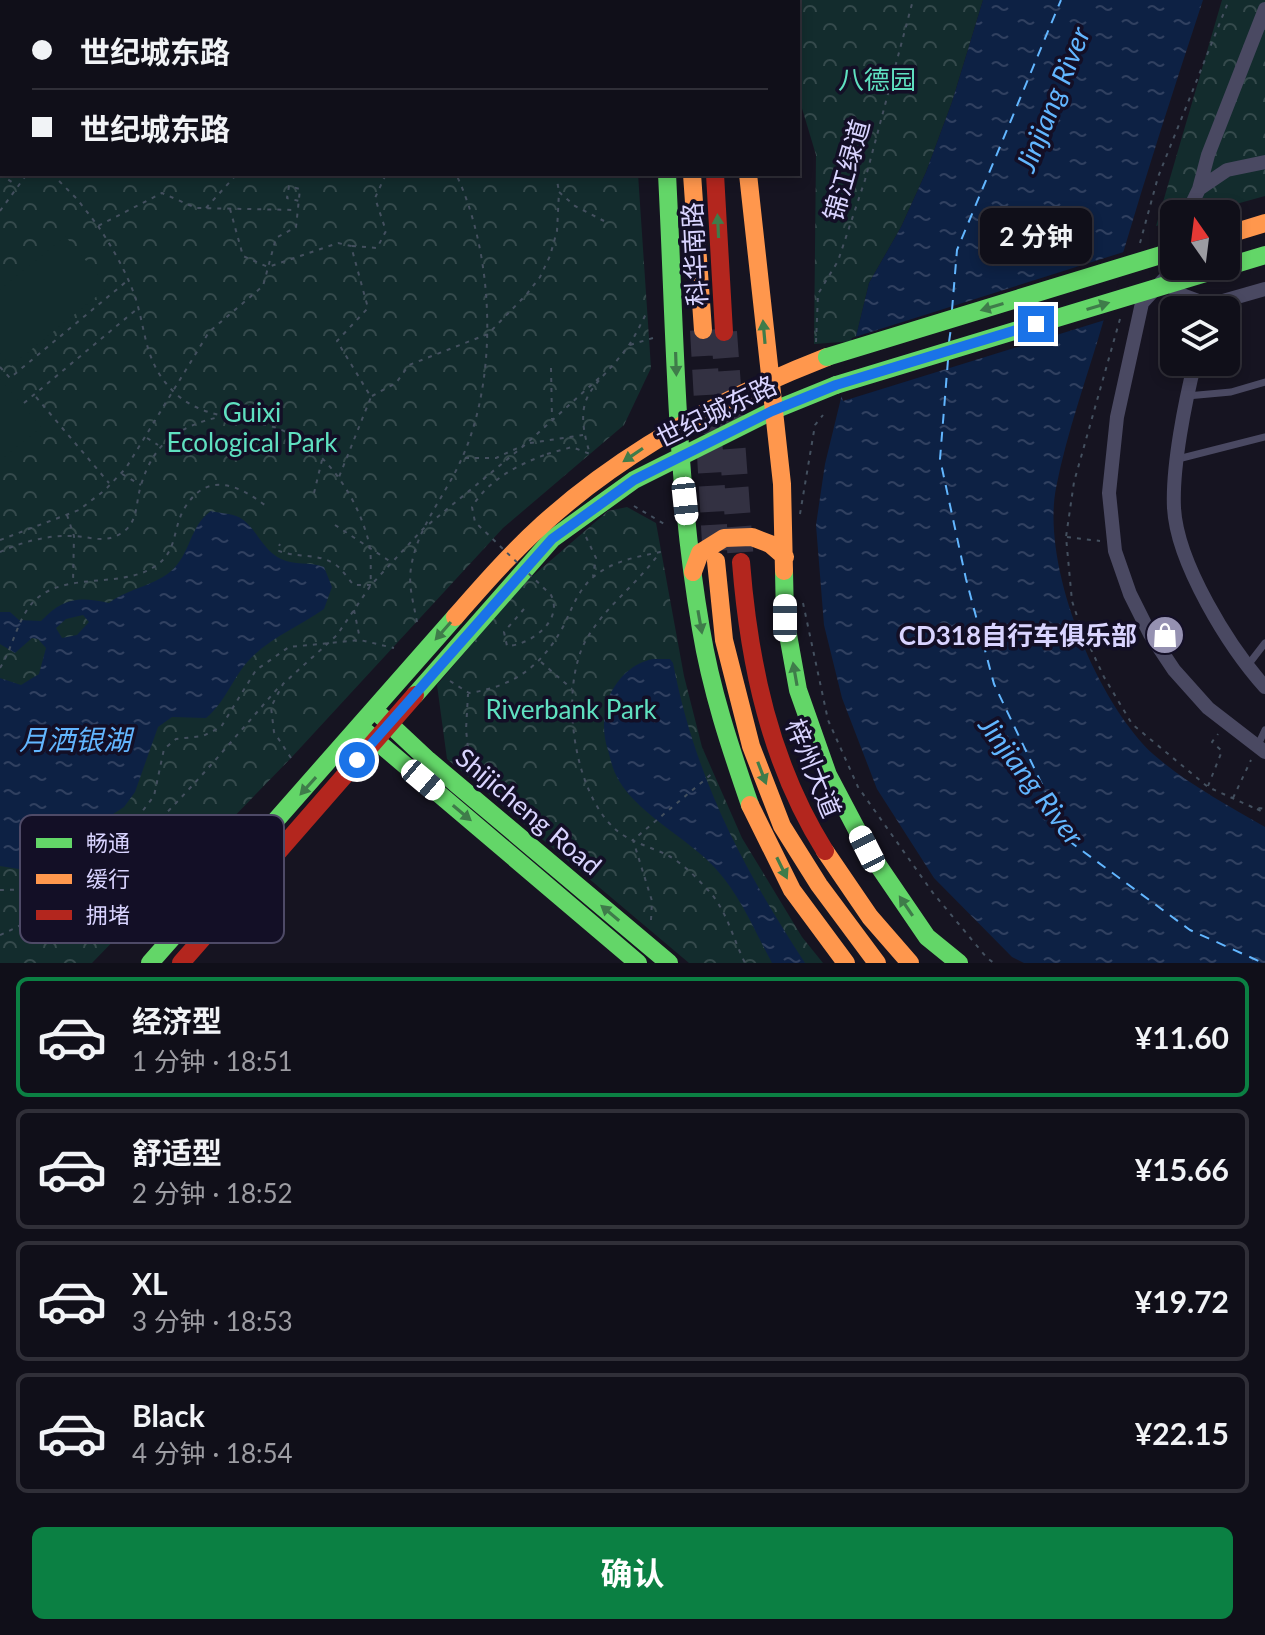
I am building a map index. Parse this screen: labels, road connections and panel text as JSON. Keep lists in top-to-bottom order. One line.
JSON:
{"streets":{"main road":["科华南路","世纪城东路","梓州大道","Shijicheng Road"],"path":["锦江绿道"]},"crossings":[["锦江绿道","世纪城东路"],["世纪城东路","Shijicheng Road"]],"water":["Jinjiang River","月洒银湖"],"parks":["八德园","Guixi Ecological Park","Riverbank Park"],"places":{"shop":["CD318自行车俱乐部"]},"legend":["畅通","缓行","拥堵"],"north":"top","page":{"banner":["世纪城东路","世纪城东路"],"bubble":"2 分钟","list":[{"name":"经济型","note":"1 分钟 · 18:51","value":"¥11.60"},{"name":"舒适型","note":"2 分钟 · 18:52","value":"¥15.66"},{"name":"XL","note":"3 分钟 · 18:53","value":"¥19.72"},{"name":"Black","note":"4 分钟 · 18:54","value":"¥22.15"}],"buttons":"确认"}}
